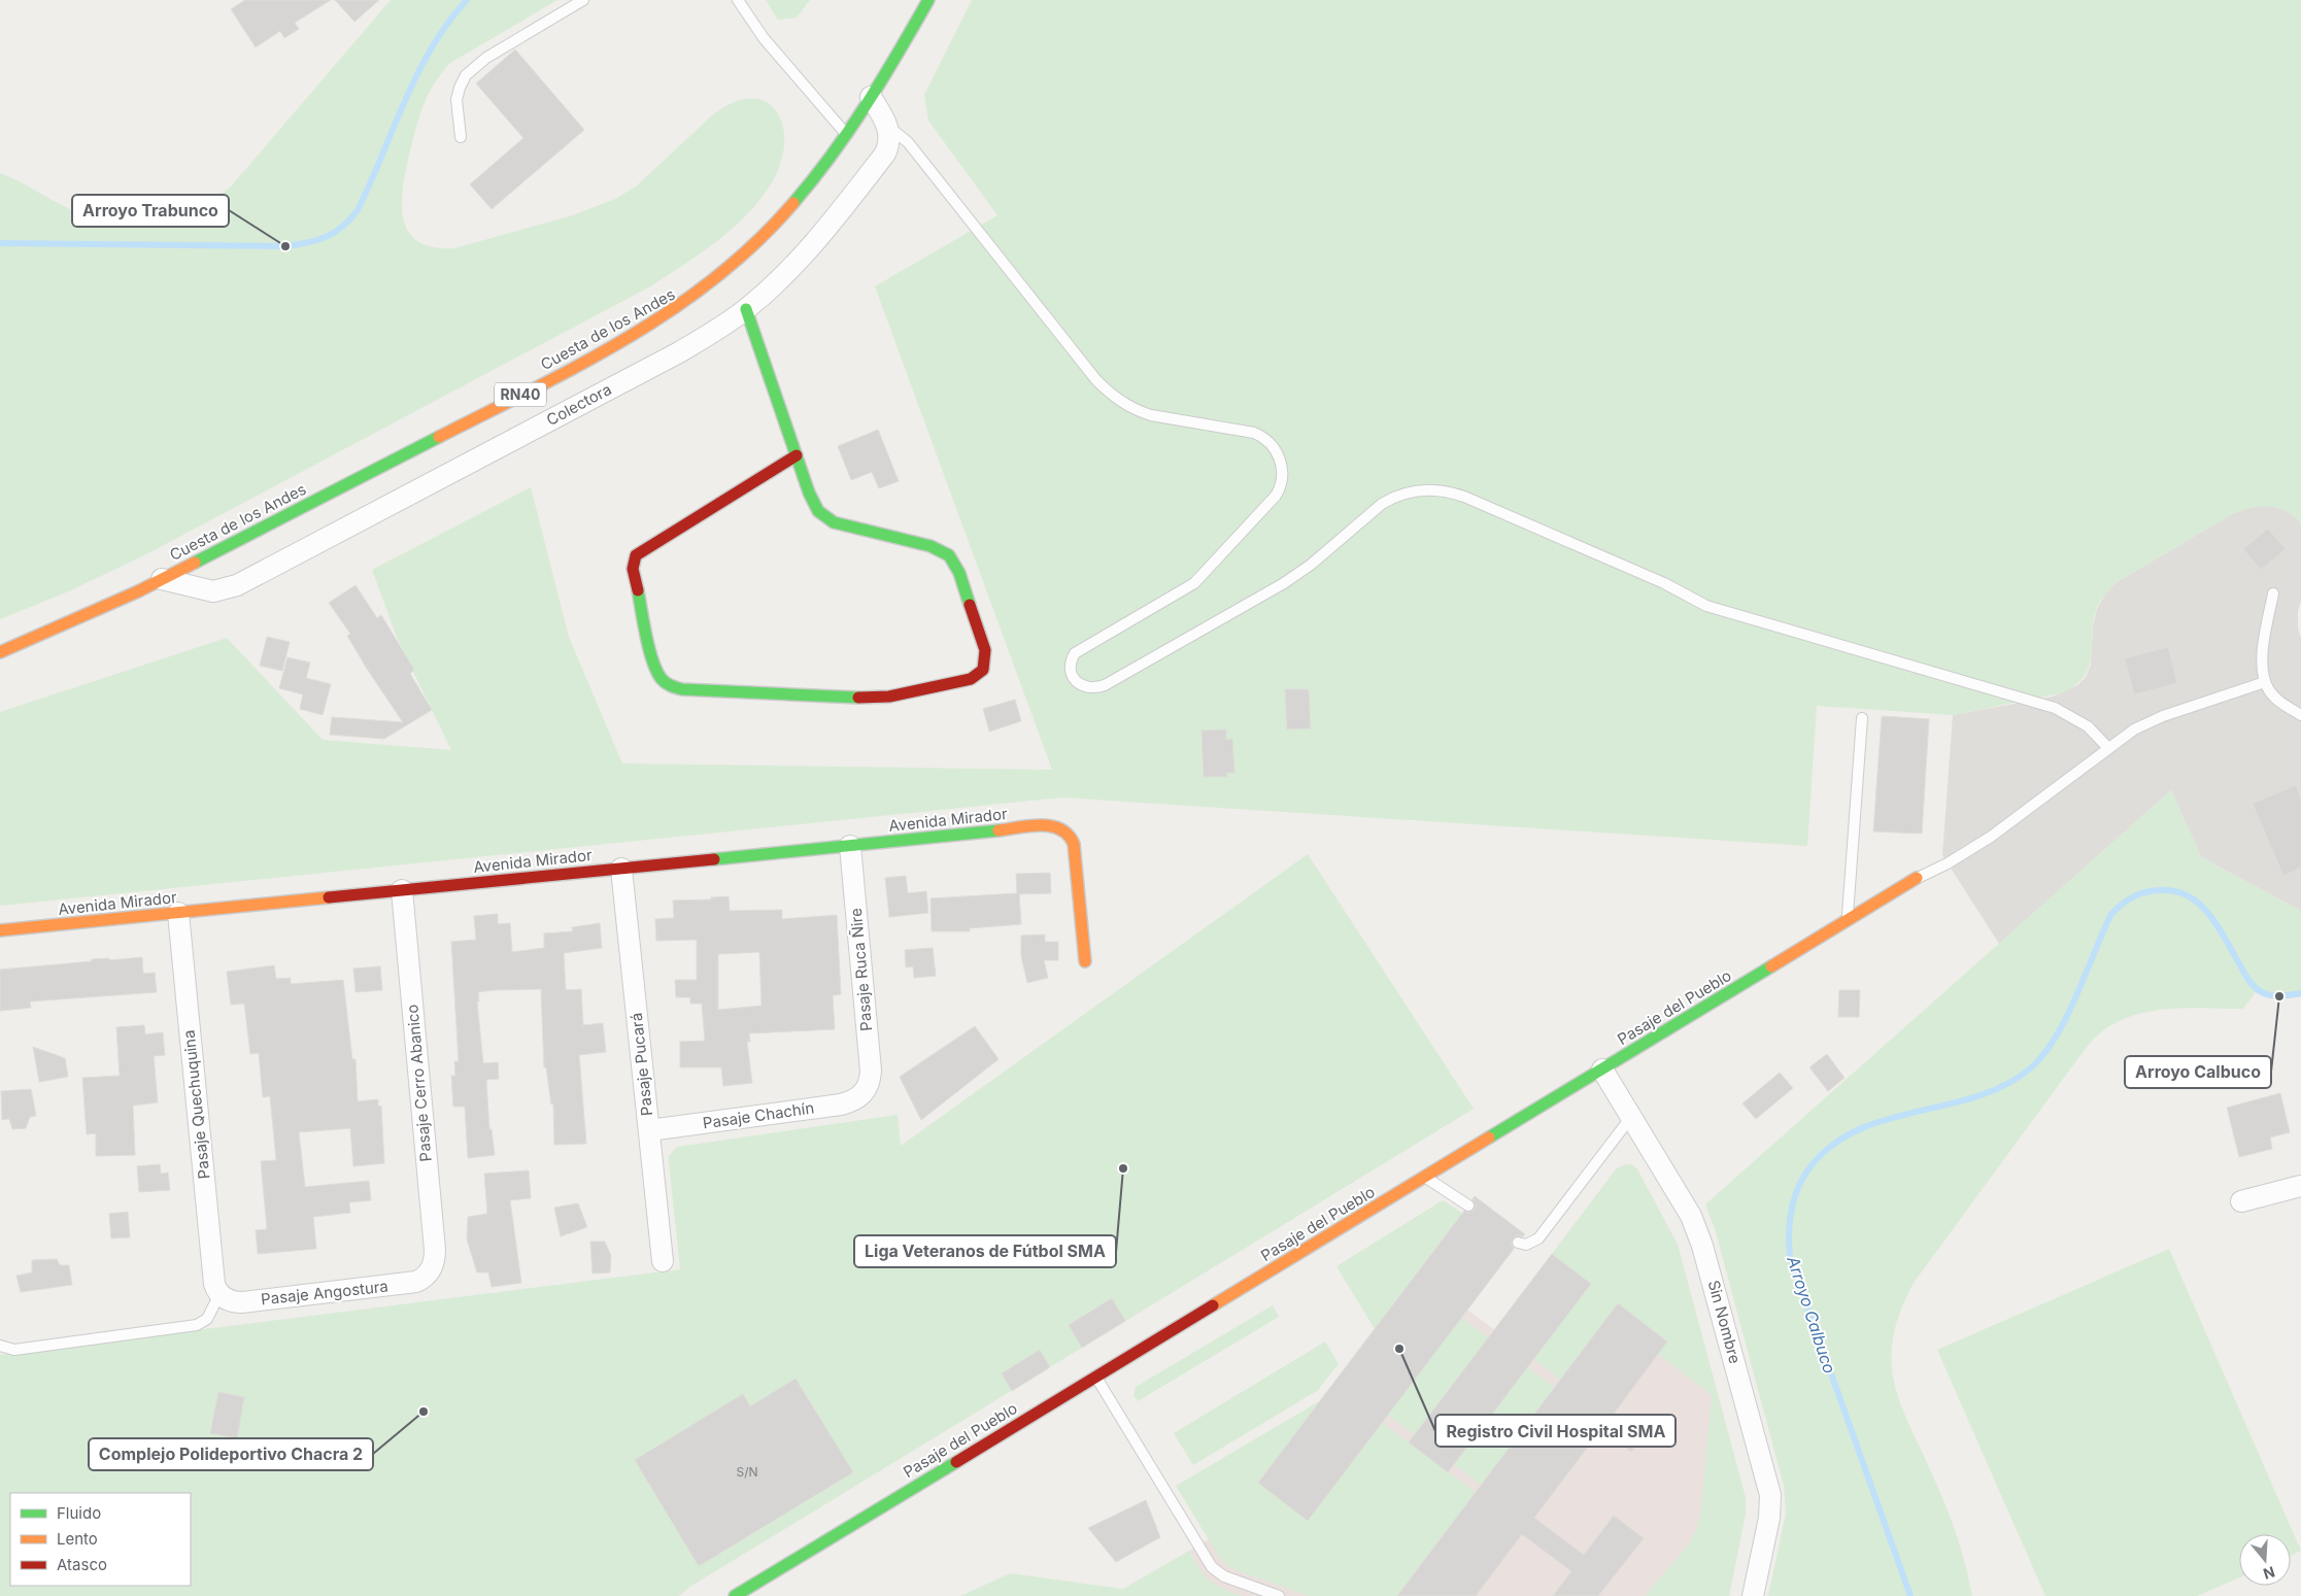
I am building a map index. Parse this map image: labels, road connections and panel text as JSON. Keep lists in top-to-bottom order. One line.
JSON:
{"streets":{"street":["Cuesta de los Andes","RN40","Colectora","Avenida Mirador","Pasaje Ruca Ñire","Pasaje del Pueblo","Pasaje Pucará","Pasaje Cerro Abanico","Pasaje Quechuquina","Pasaje Chachín","Pasaje Angostura","Sin Nombre"]},"crossings":[["Cuesta de los Andes","Colectora"],["Avenida Mirador","Pasaje Ruca Ñire"],["Avenida Mirador","Pasaje Pucará"],["Avenida Mirador","Pasaje Cerro Abanico"],["Avenida Mirador","Pasaje Quechuquina"],["Pasaje Ruca Ñire","Pasaje Chachín"],["Pasaje del Pueblo","Sin Nombre"],["Pasaje Pucará","Pasaje Chachín"],["Pasaje Cerro Abanico","Pasaje Angostura"],["Pasaje Quechuquina","Pasaje Angostura"]],"water":["Arroyo Calbuco"],"places":["Arroyo Trabunco","Arroyo Calbuco","Liga Veteranos de Fútbol SMA","Registro Civil Hospital SMA","Complejo Polideportivo Chacra 2"],"house_numbers":["S/N"],"legend":["Fluido","Lento","Atasco"],"north":"bottom"}
